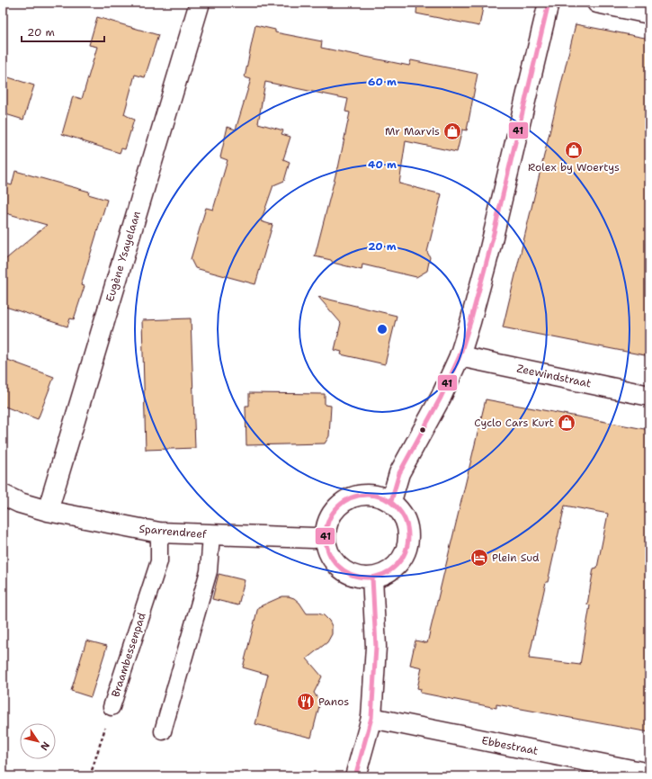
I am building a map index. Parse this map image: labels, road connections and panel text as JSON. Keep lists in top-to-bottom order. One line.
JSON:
{"streets":{"street":["Eugène Ysayelaan","Zeewindstraat","Sparrendreef","Ebbestraat"],"lane":["Braambessenpad"]},"crossings":[["Eugène Ysayelaan","Sparrendreef"],["Sparrendreef","Braambessenpad"]],"places":{"shop":["Mr Marvis","Rolex by Woertys","Cyclo Cars Kurt"],"hotel":["Plein Sud"],"restaurant":["Panos"]},"lines":["transit line 41"],"scale_bar":"20 m","north":"bottom right","rings":["60 m","40 m","20 m"]}
